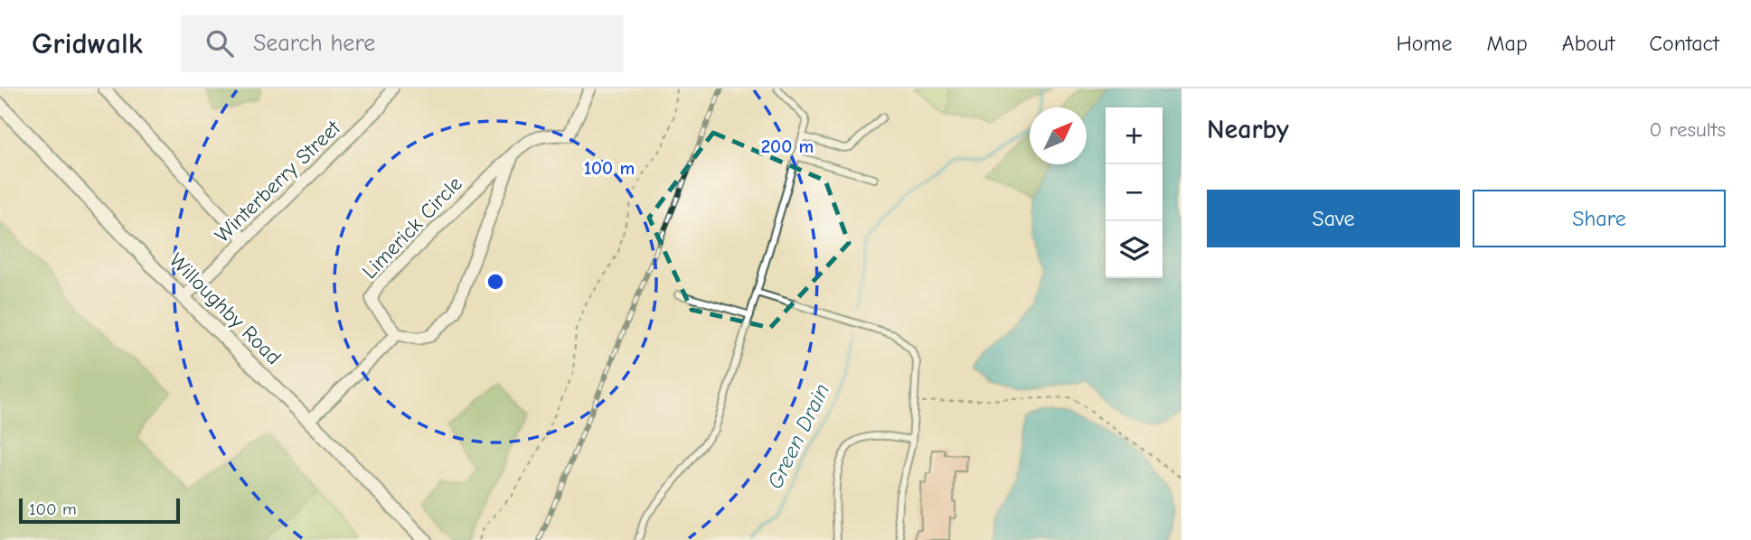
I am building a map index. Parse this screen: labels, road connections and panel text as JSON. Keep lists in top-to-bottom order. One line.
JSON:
{"streets":{"street":["Winterberry Street","Limerick Circle","Willoughby Road"]},"crossings":[["Winterberry Street","Willoughby Road"]],"water":["Green Drain"],"scale_bar":"100 m","north":"top right","page":{"header":"Gridwalk","search":"Search here","nav":["Home","Map","About","Contact"],"heading":["Nearby","0 results"],"map_buttons":["+","−"],"buttons":["Save","Share"],"scale":"100 m"},"rings":["200 m","100 m"]}
